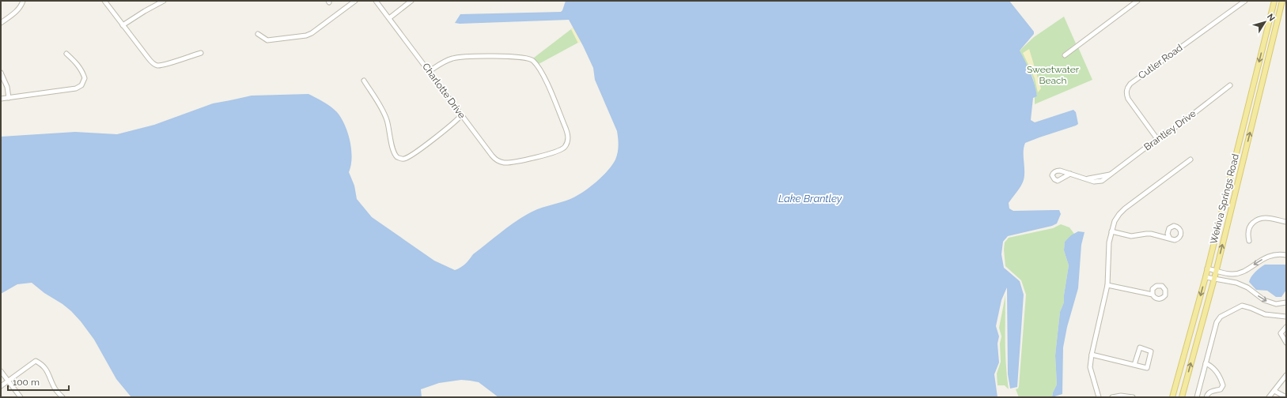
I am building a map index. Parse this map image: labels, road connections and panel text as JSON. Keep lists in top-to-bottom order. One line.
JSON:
{"streets":{"main road":["Wekiva Springs Road"],"street":["Cutler Road","Charlotte Drive","Brantley Drive"]},"crossings":[["Cutler Road","Brantley Drive"]],"water":["Lake Brantley"],"parks":["Sweetwater Beach"],"scale_bar":"100 m","north":"top right"}
